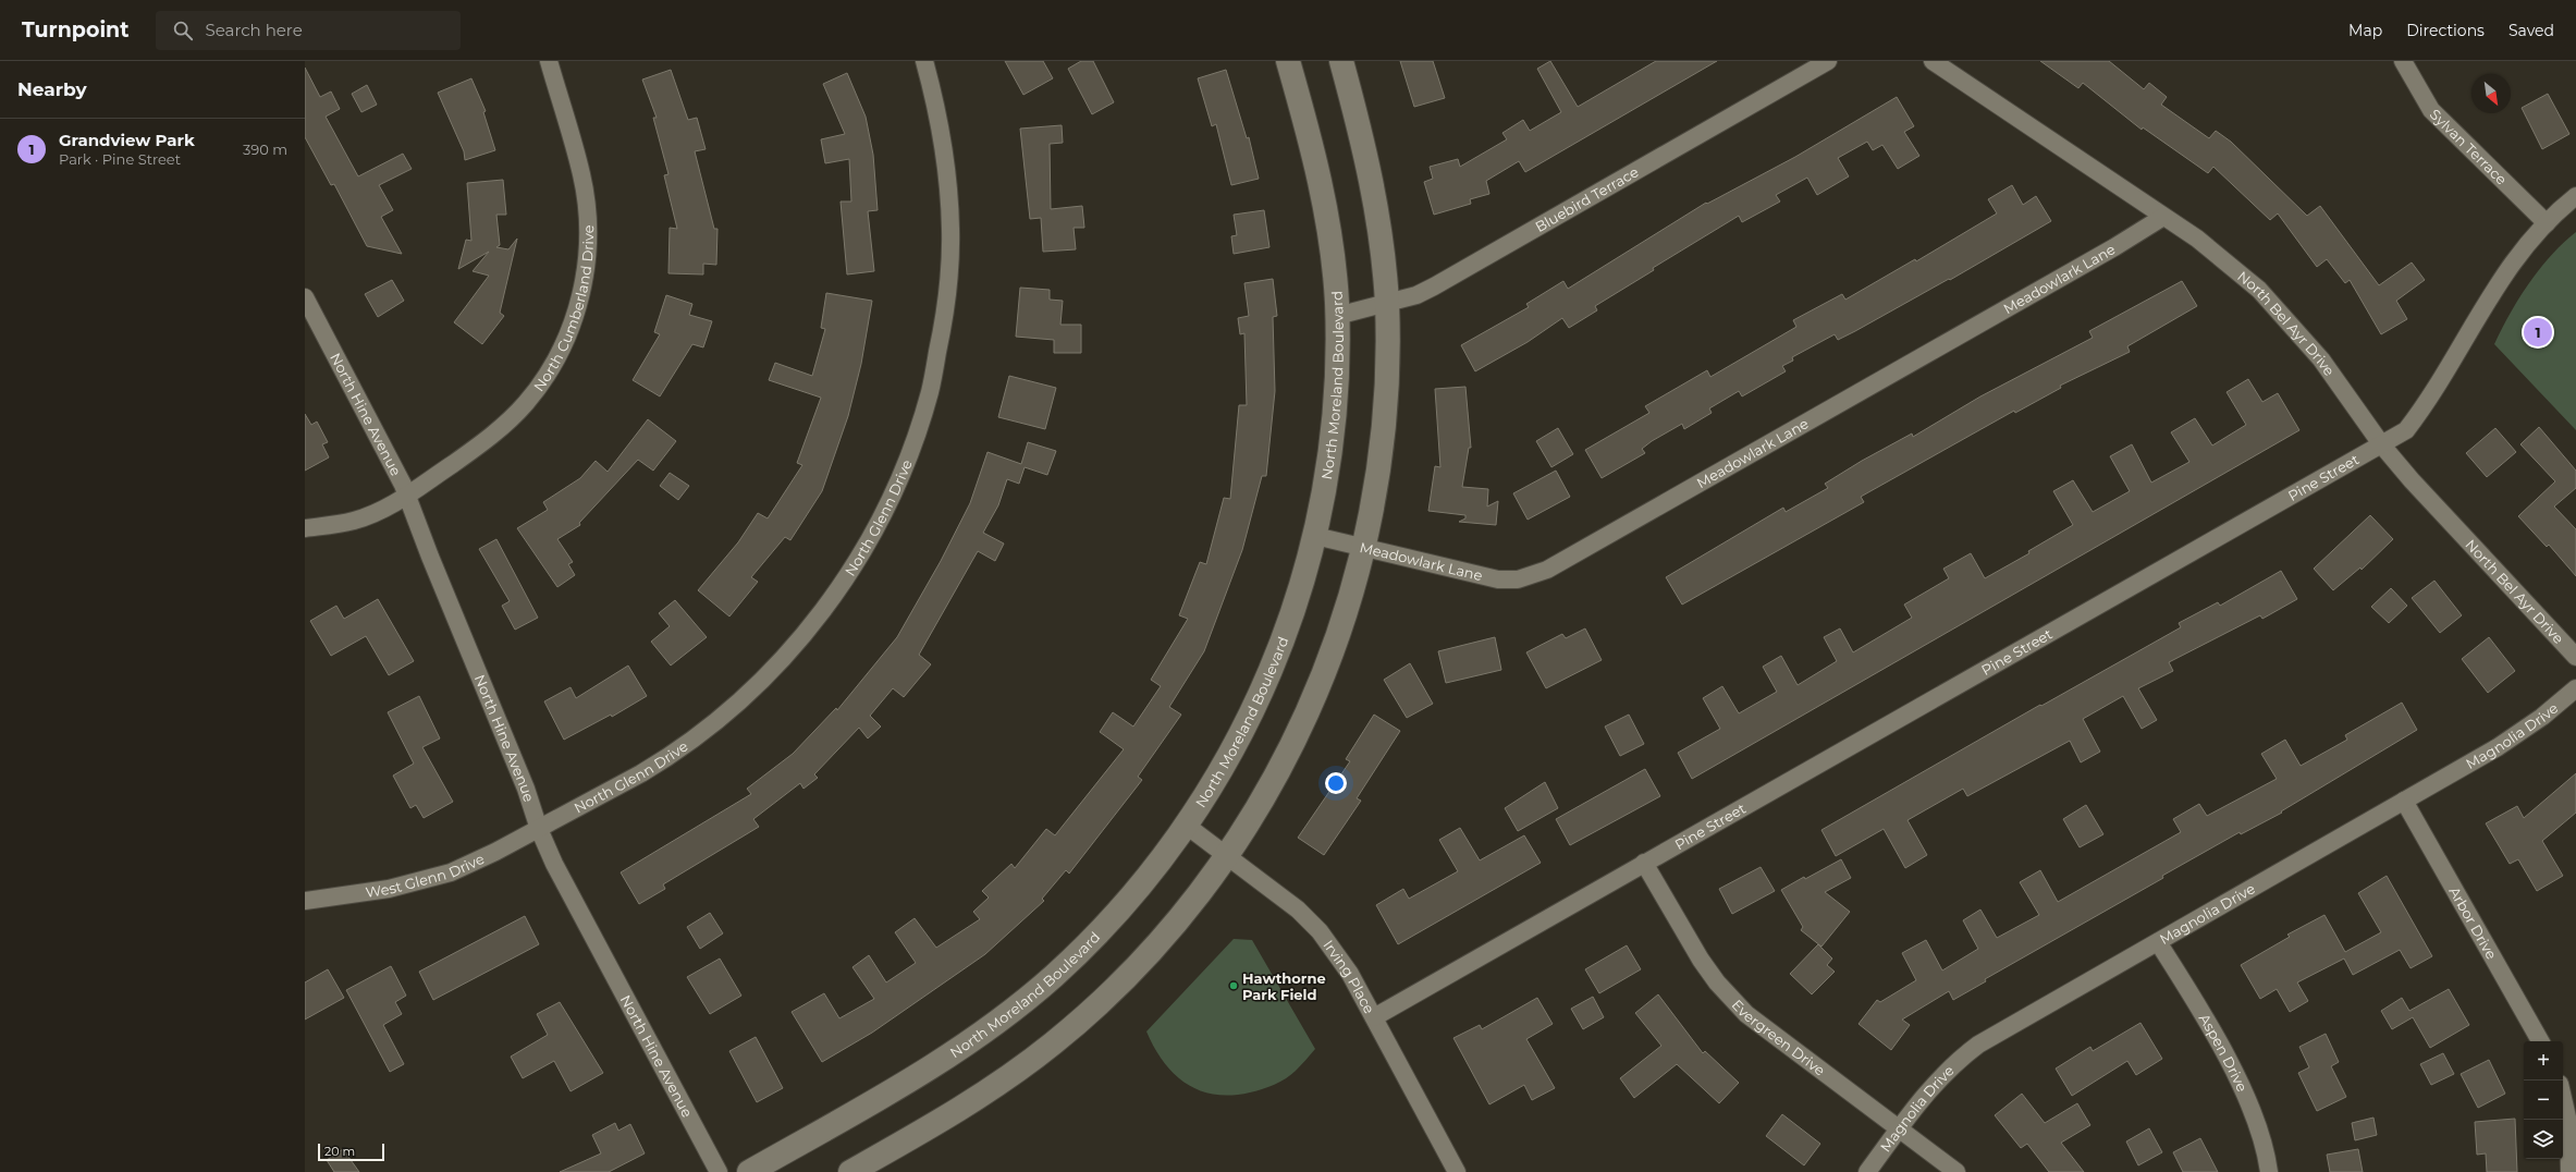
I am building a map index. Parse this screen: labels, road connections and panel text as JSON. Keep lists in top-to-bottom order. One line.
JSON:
{"streets":{"street":["Sylvan Terrace","Bluebird Terrace","Meadowlark Lane","North Cumberland Drive","North Bel Ayr Drive","North Moreland Boulevard","North Hine Avenue","Pine Street","North Glenn Drive","Magnolia Drive","West Glenn Drive","Arbor Drive","Irving Place","Evergreen Drive","Aspen Drive"]},"crossings":[["Sylvan Terrace","Pine Street"],["Bluebird Terrace","North Moreland Boulevard"],["Meadowlark Lane","North Bel Ayr Drive"],["Meadowlark Lane","North Moreland Boulevard"],["North Cumberland Drive","North Hine Avenue"],["North Bel Ayr Drive","Pine Street"],["North Moreland Boulevard","Irving Place"],["North Hine Avenue","North Glenn Drive"],["North Hine Avenue","West Glenn Drive"],["Pine Street","Irving Place"],["Pine Street","Evergreen Drive"],["North Glenn Drive","West Glenn Drive"],["Magnolia Drive","Arbor Drive"],["Magnolia Drive","Evergreen Drive"],["Magnolia Drive","Aspen Drive"]],"places":["Hawthorne Park Field"],"scale_bar":"20 m","north":"bottom right","page":{"header":"Turnpoint","search":"Search here","nav":["Map","Directions","Saved"],"heading":"Nearby","list":[{"mark":"1","name":"Grandview Park","note":"Park · Pine Street","value":"390 m"}],"pins":"1","map_buttons":["+","−"],"scale":"20 m"}}
